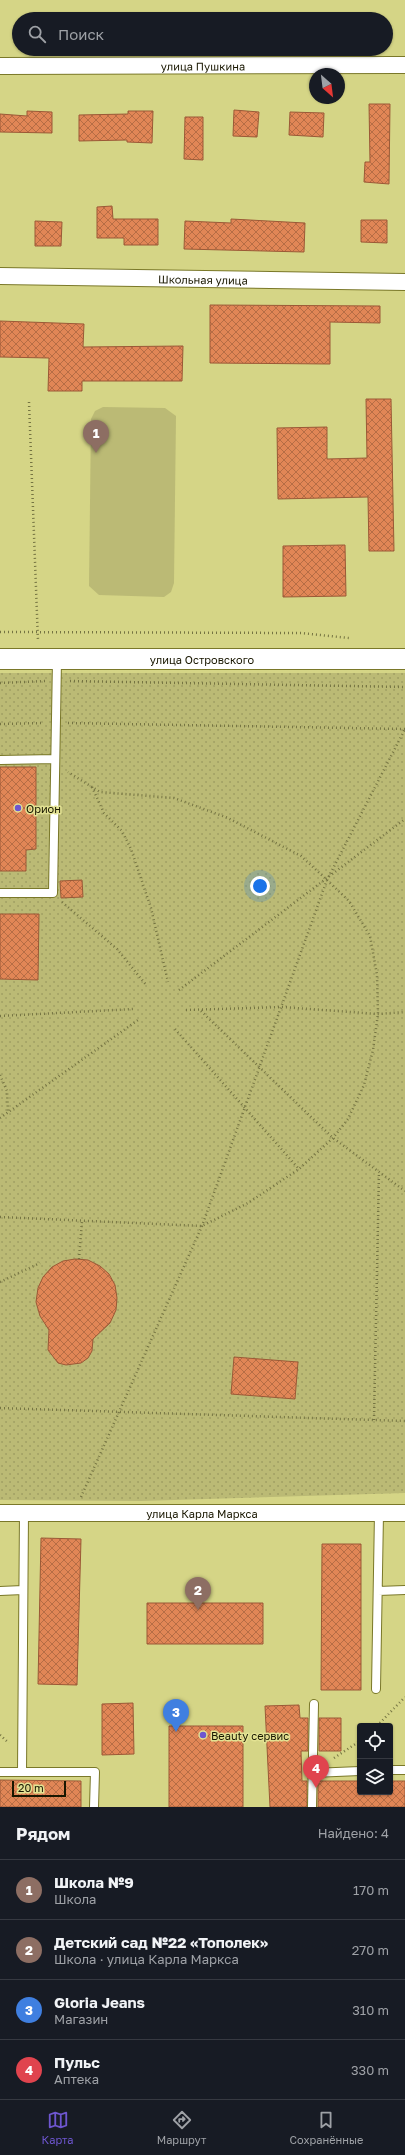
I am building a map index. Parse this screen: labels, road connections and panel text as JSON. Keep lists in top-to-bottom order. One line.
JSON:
{"streets":{"street":["улица Пушкина","Школьная улица","улица Островского","улица Карла Маркса"]},"places":["Орион","Beauty сервис"],"scale_bar":"20 m","north":"bottom right","page":{"search":"Поиск","pins":["1","2","3","4"],"scale":"20 m","heading":["Рядом","Найдено: 4"],"list":[{"mark":"1","name":"Школа №9","note":"Школа","value":"170 m"},{"mark":"2","name":"Детский сад №22 «Тополек»","note":"Школа · улица Карла Маркса","value":"270 m"},{"mark":"3","name":"Gloria Jeans","note":"Магазин","value":"310 m"},{"mark":"4","name":"Пульс","note":"Аптека","value":"330 m"}],"nav":["Карта","Маршрут","Сохранённые"]}}
